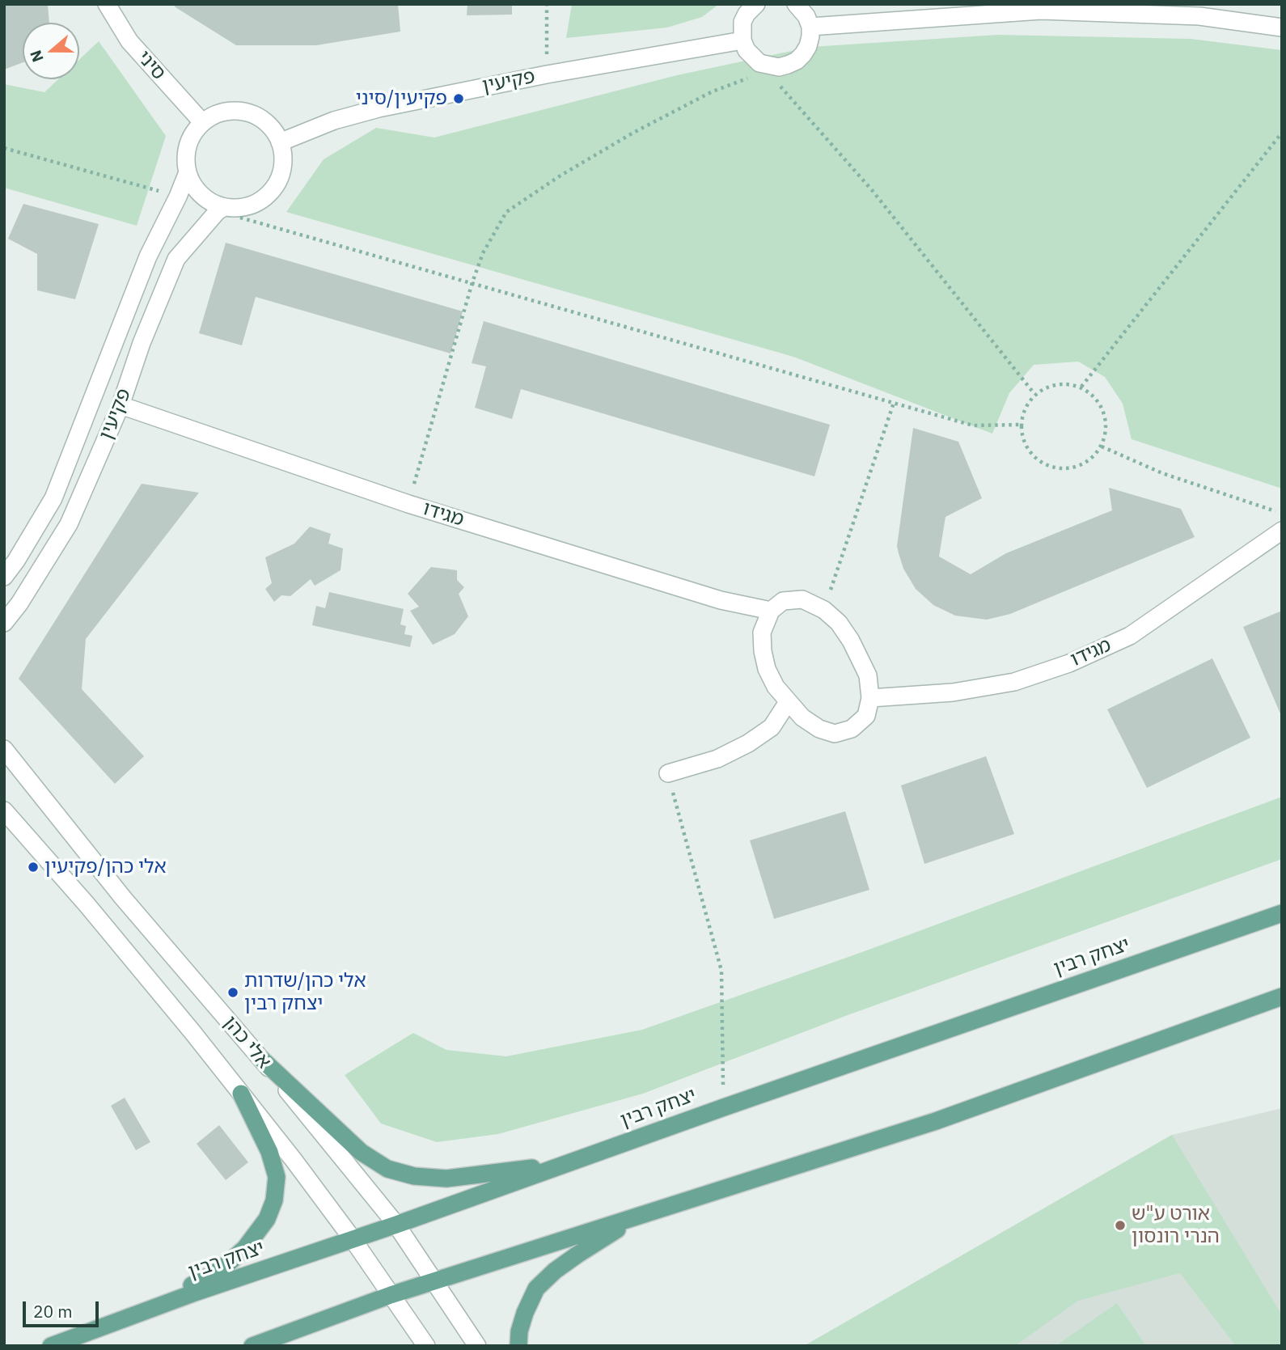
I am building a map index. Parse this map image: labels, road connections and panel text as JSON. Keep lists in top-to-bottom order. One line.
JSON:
{"streets":{"main road":["יצחק רבין"],"street":["סיני","פקיעין","מגידו","אלי כהן"]},"crossings":[["סיני","פקיעין"],["פקיעין","מגידו"],["יצחק רבין","אלי כהן"]],"places":["פקיעין/סיני","אלי כהן/פקיעין","אלי כהן/שדרות יצחק רבין","אורט ע\"ש הנרי רונסון"],"scale_bar":"20 m","north":"left"}
